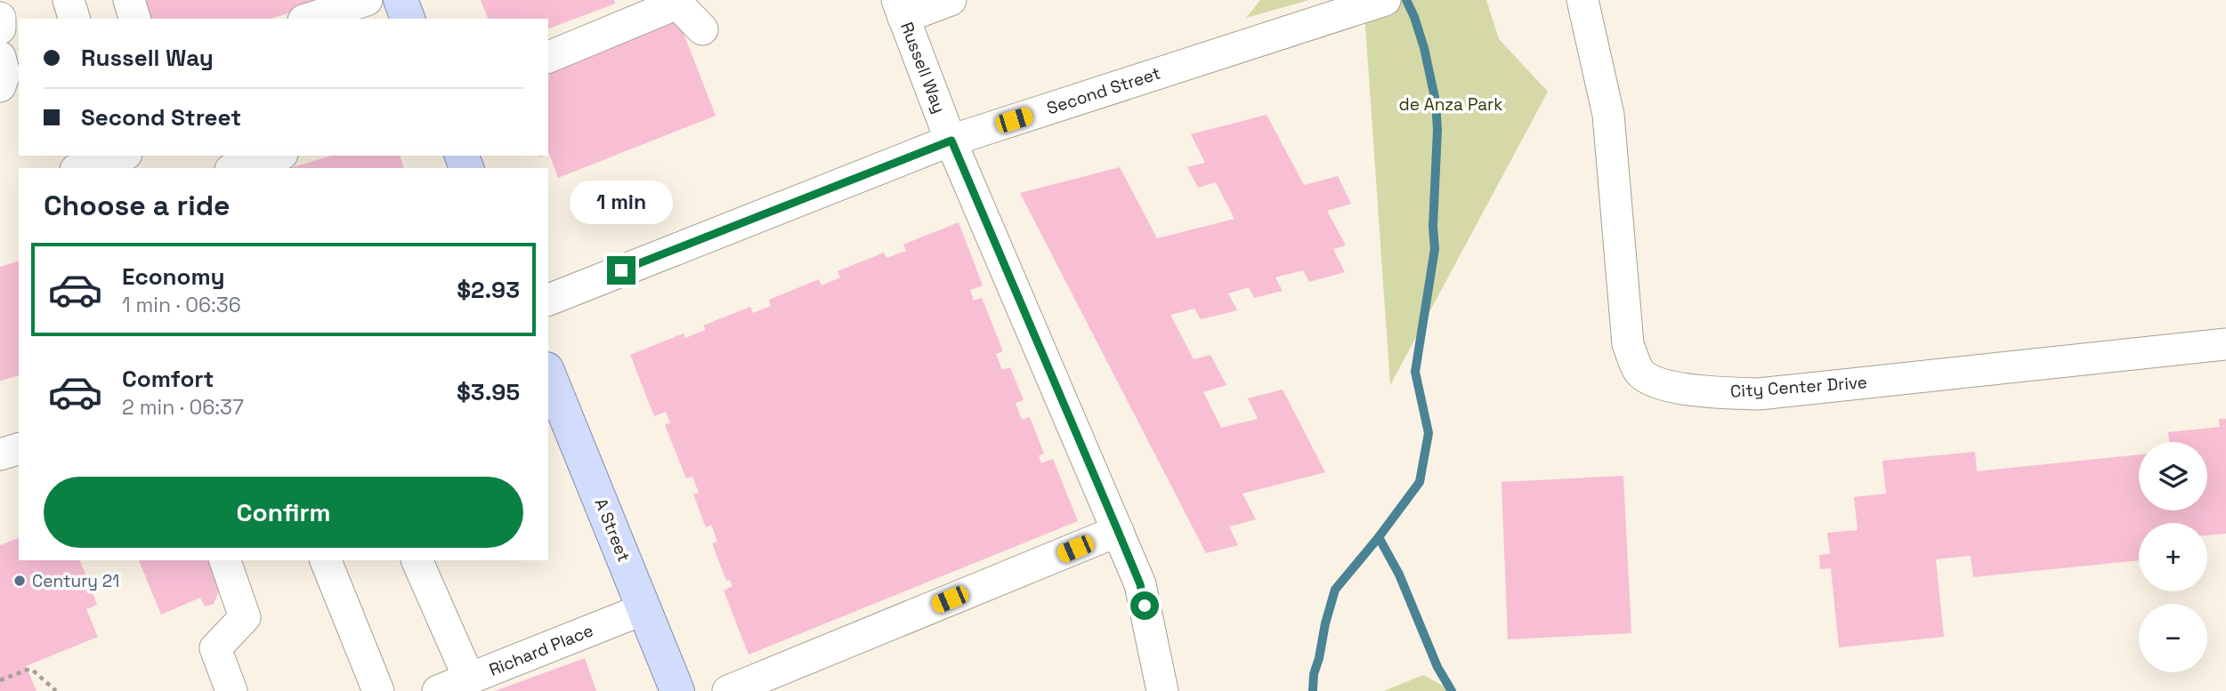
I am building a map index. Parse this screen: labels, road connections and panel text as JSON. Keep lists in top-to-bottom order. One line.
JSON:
{"streets":{"main road":["A Street"],"street":["Russell Way","Second Street","City Center Drive","Richard Place"]},"crossings":[["Russell Way","Second Street"],["A Street","Richard Place"]],"parks":["de Anza Park"],"places":["Century 21"],"page":{"banner":["Russell Way","Second Street"],"heading":"Choose a ride","bubble":"1 min","list":[{"name":"Economy","note":"1 min · 06:36","value":"$2.93"},{"name":"Comfort","note":"2 min · 06:37","value":"$3.95"}],"map_buttons":["+","−"],"buttons":"Confirm"}}
